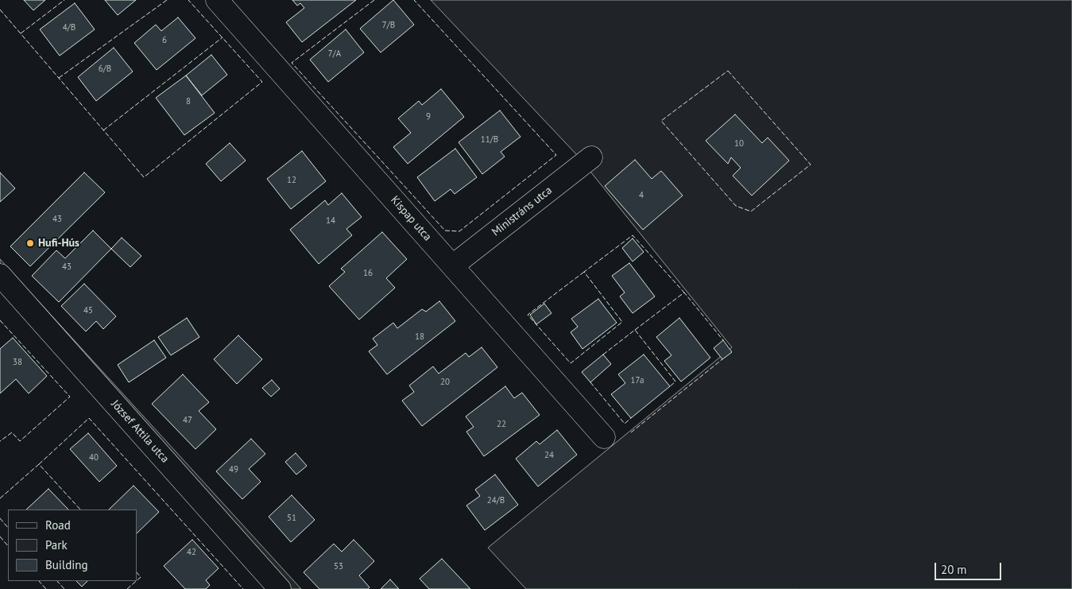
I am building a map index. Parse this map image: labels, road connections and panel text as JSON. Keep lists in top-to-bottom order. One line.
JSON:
{"streets":{"street":["Ministráns utca","Kispap utca","József Attila utca"]},"crossings":[["Ministráns utca","Kispap utca"]],"places":["Hufi-Hús"],"house_numbers":["7/B","4/B","6","7/A","6/B","8","9","11/B","10","12","4","43","14","43","16","45","18","38","17a","20","47","22","24","40","49","24/B","51","42","53"],"legend":["Road","Park","Building"],"scale_bar":"20 m"}
